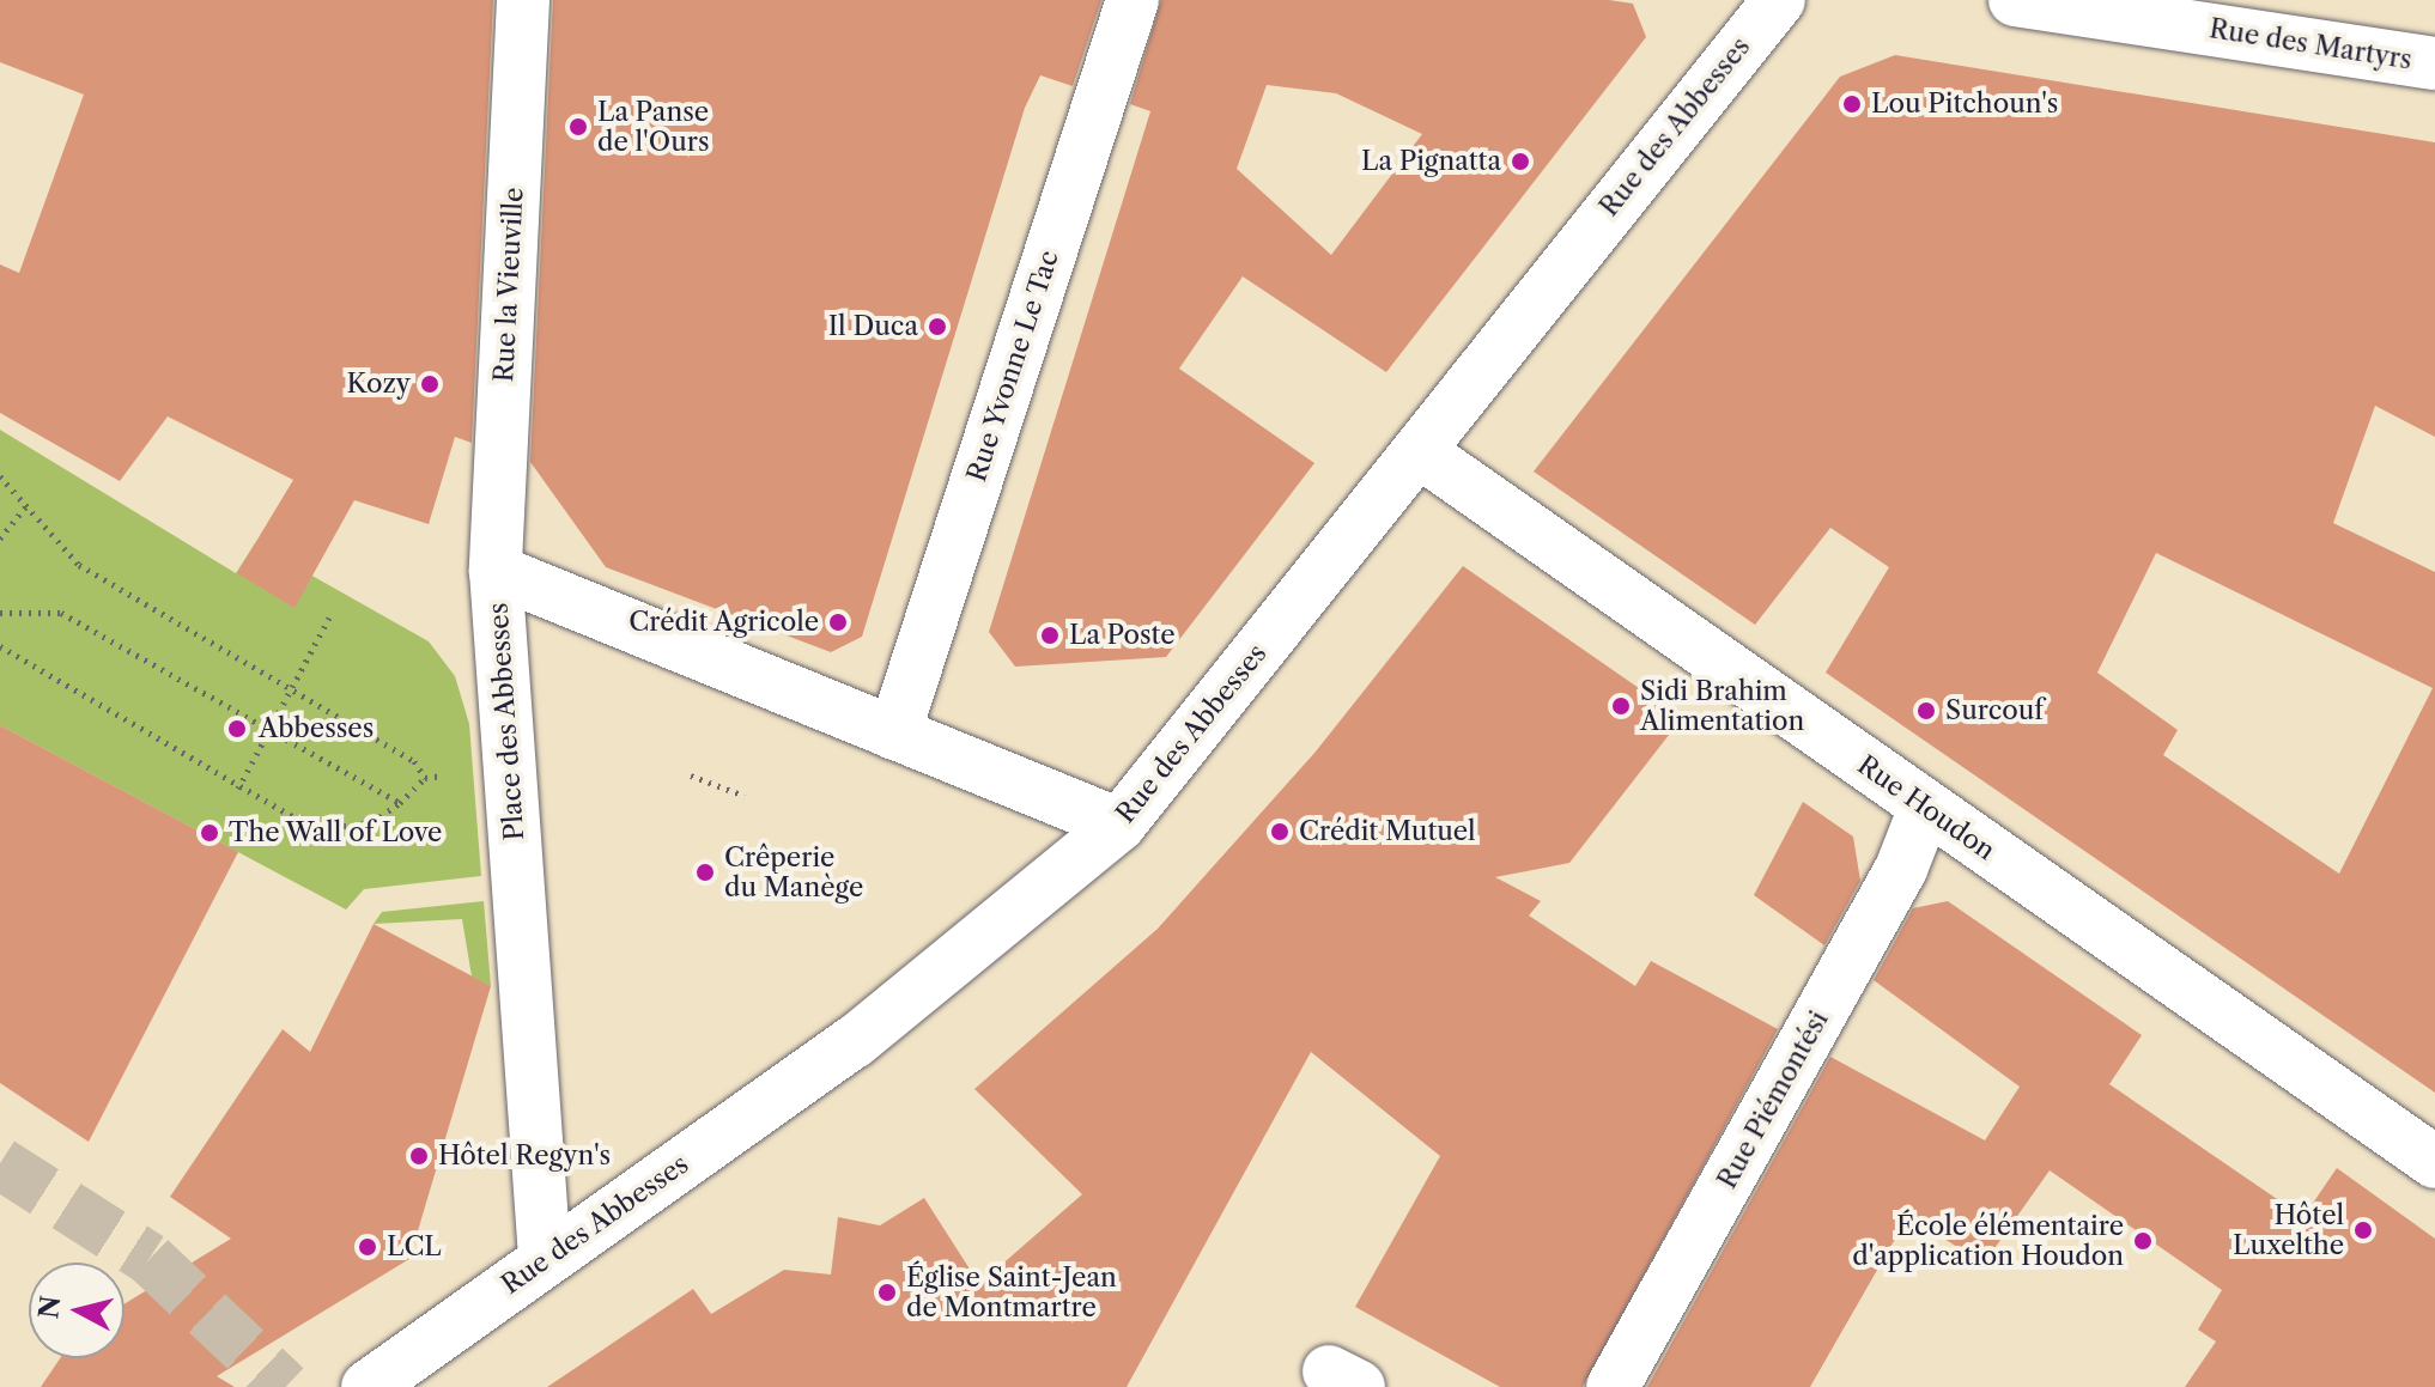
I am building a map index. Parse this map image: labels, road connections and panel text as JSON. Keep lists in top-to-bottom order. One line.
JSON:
{"streets":{"street":["Rue des Martyrs","Rue des Abbesses","Rue la Vieuville","Rue Yvonne Le Tac","Place des Abbesses","Rue Houdon","Rue Piémontési"]},"crossings":[["Rue des Abbesses","Place des Abbesses"],["Rue des Abbesses","Rue Houdon"],["Rue la Vieuville","Place des Abbesses"],["Rue Yvonne Le Tac","Place des Abbesses"],["Rue Houdon","Rue Piémontési"]],"places":["Lou Pitchoun's","La Panse de l'Ours","La Pignatta","Il Duca","Kozy","Crédit Agricole","La Poste","Sidi Brahim Alimentation","Surcouf","Abbesses","Crédit Mutuel","The Wall of Love","Crêperie du Manège","Hôtel Regyn's","Hôtel Luxelthe","École élémentaire d'application Houdon","LCL","Église Saint-Jean de Montmartre"],"north":"left"}
